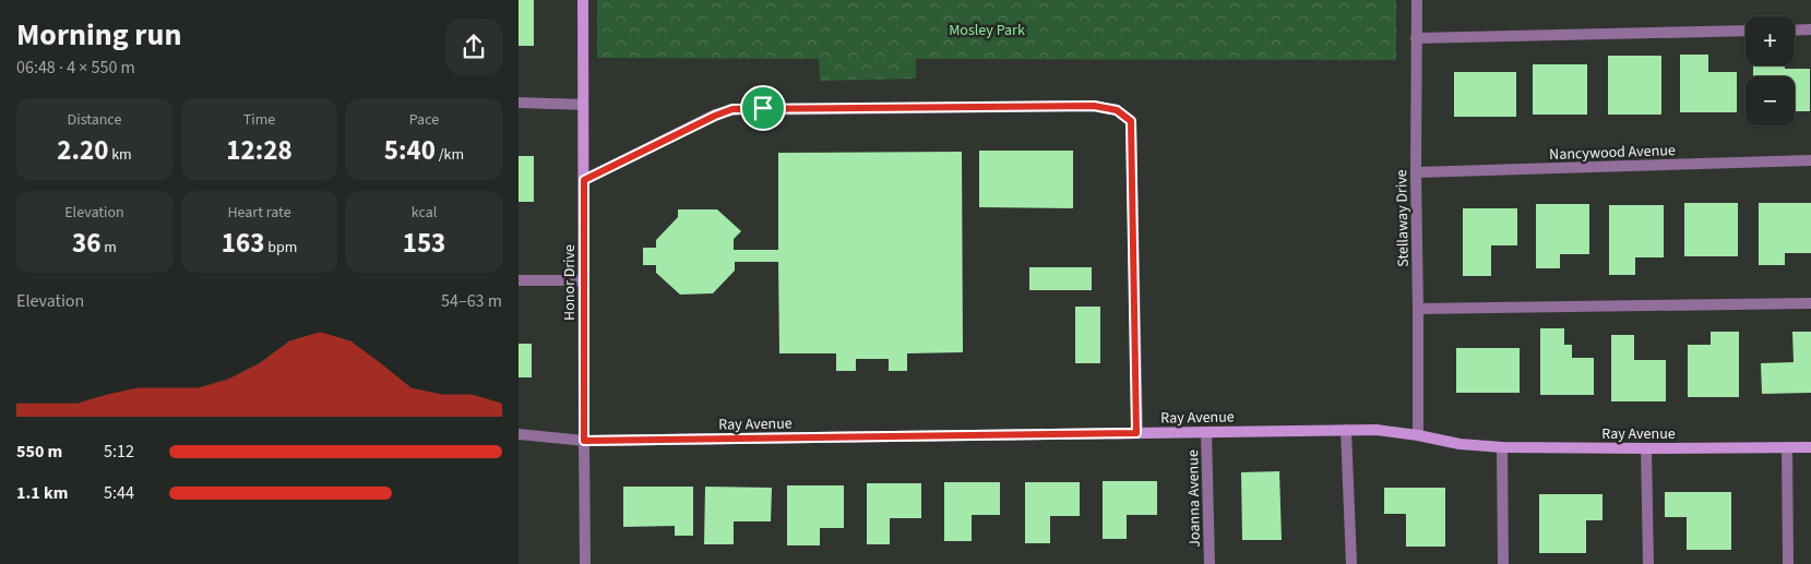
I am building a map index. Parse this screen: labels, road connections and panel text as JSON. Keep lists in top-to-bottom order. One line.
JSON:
{"streets":{"street":["Nancywood Avenue","Stellaway Drive","Honor Drive","Ray Avenue","Joanna Avenue"]},"crossings":[["Nancywood Avenue","Stellaway Drive"],["Stellaway Drive","Ray Avenue"],["Honor Drive","Ray Avenue"],["Ray Avenue","Joanna Avenue"]],"parks":["Mosley Park"],"page":{"heading":["Morning run","06:48 · 4 × 550 m"],"map_buttons":["+","−"],"stats":[["Distance","2.20 km"],["Time","12:28"],["Pace","5:40 /km"],["Elevation","36 m"],["Heart rate","163 bpm"],["kcal","153"]],"chart":["Elevation","54–63 m"],"list":[{"name":"550 m","note":"5:12"},{"name":"1.1 km","note":"5:44"}]}}
